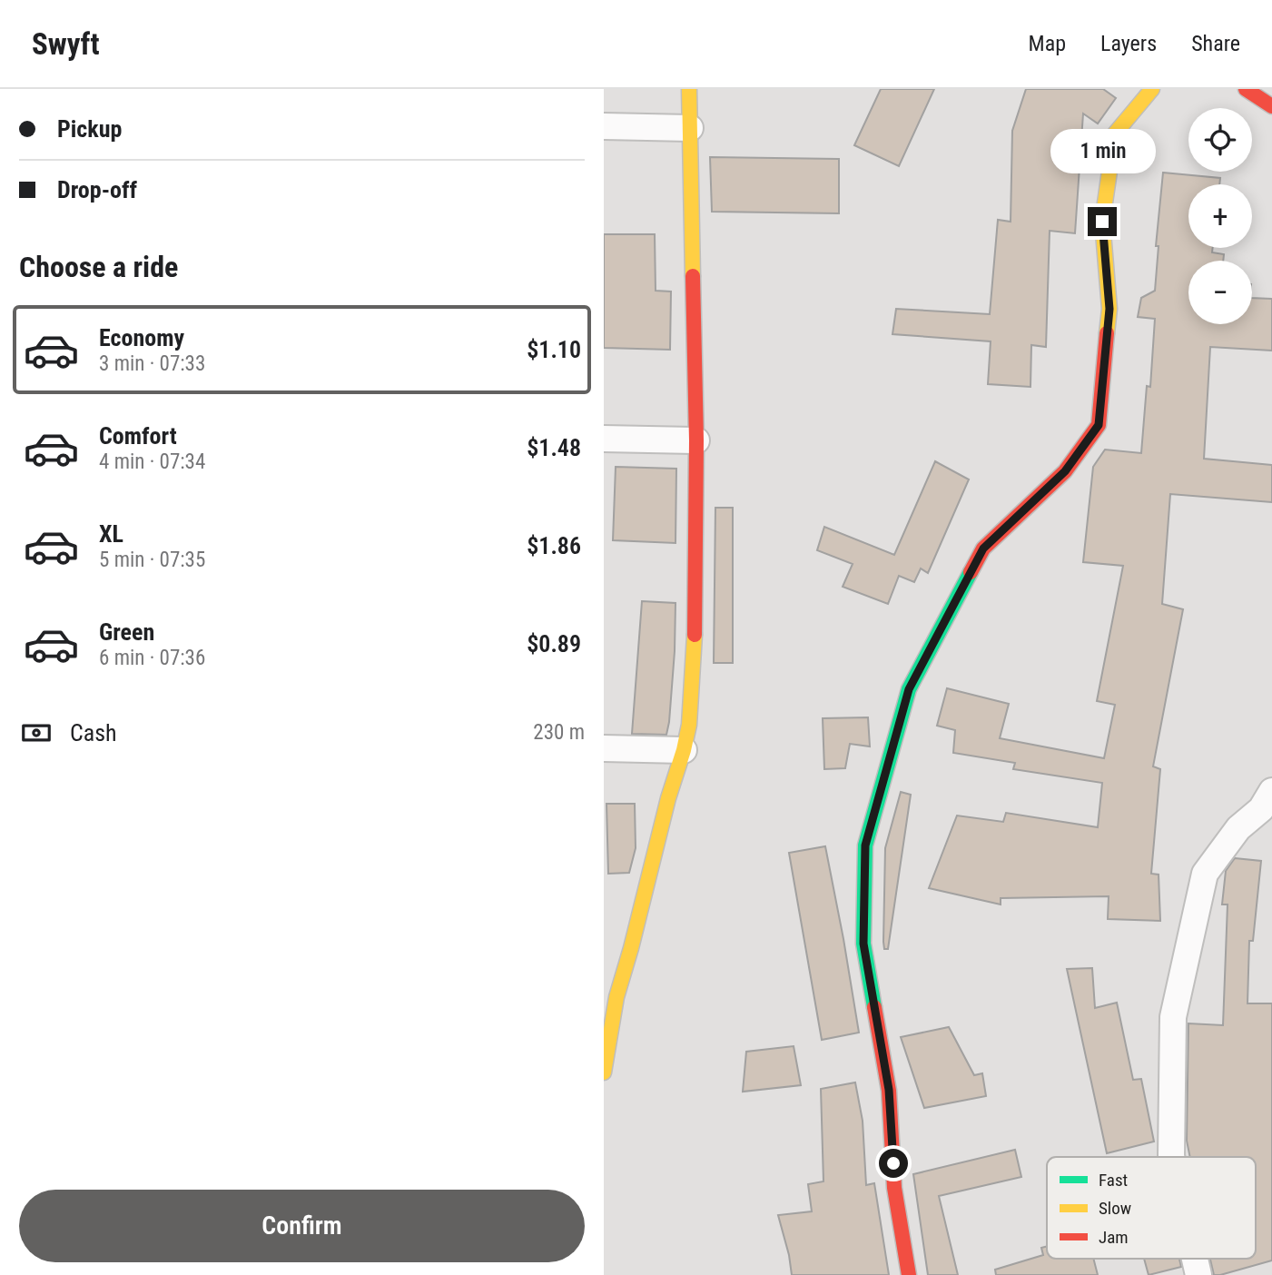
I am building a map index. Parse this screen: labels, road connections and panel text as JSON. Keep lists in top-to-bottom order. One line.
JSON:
{"legend":["Fast","Slow","Jam"],"page":{"header":"Swyft","nav":["Map","Layers","Share"],"banner":["Pickup","Drop-off"],"map_buttons":["+","−"],"bubble":"1 min","heading":"Choose a ride","list":[{"name":"Economy","note":"3 min · 07:33","value":"$1.10"},{"name":"Comfort","note":"4 min · 07:34","value":"$1.48"},{"name":"XL","note":"5 min · 07:35","value":"$1.86"},{"name":"Green","note":"6 min · 07:36","value":"$0.89"}],"pay":["Cash","230 m"],"buttons":"Confirm"}}
